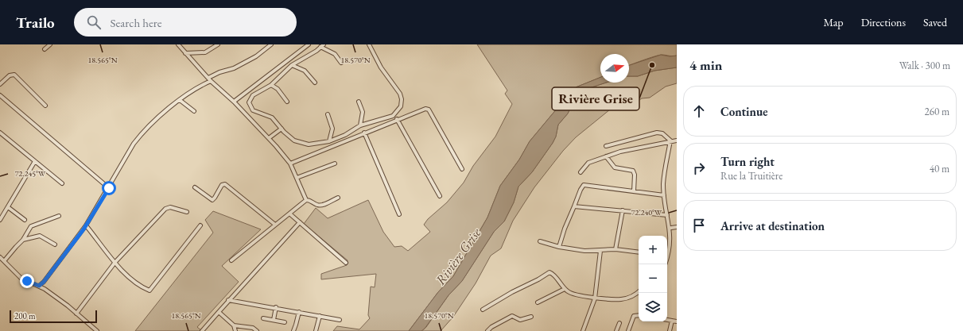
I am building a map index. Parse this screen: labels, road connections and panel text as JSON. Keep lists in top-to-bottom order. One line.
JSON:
{"water":["Rivière Grise"],"places":["Rivière Grise"],"scale_bar":"200 m","north":"right","page":{"header":"Trailo","search":"Search here","nav":["Map","Directions","Saved"],"heading":["4 min","Walk · 300 m"],"list":[["Continue","260 m"],["Turn right","Rue la Truitière","40 m"],"Arrive at destination"],"map_buttons":["+","−"],"scale":"200 m"},"coordinates":["18.565°N","18.570°N","72.245°W","72.240°W"]}
